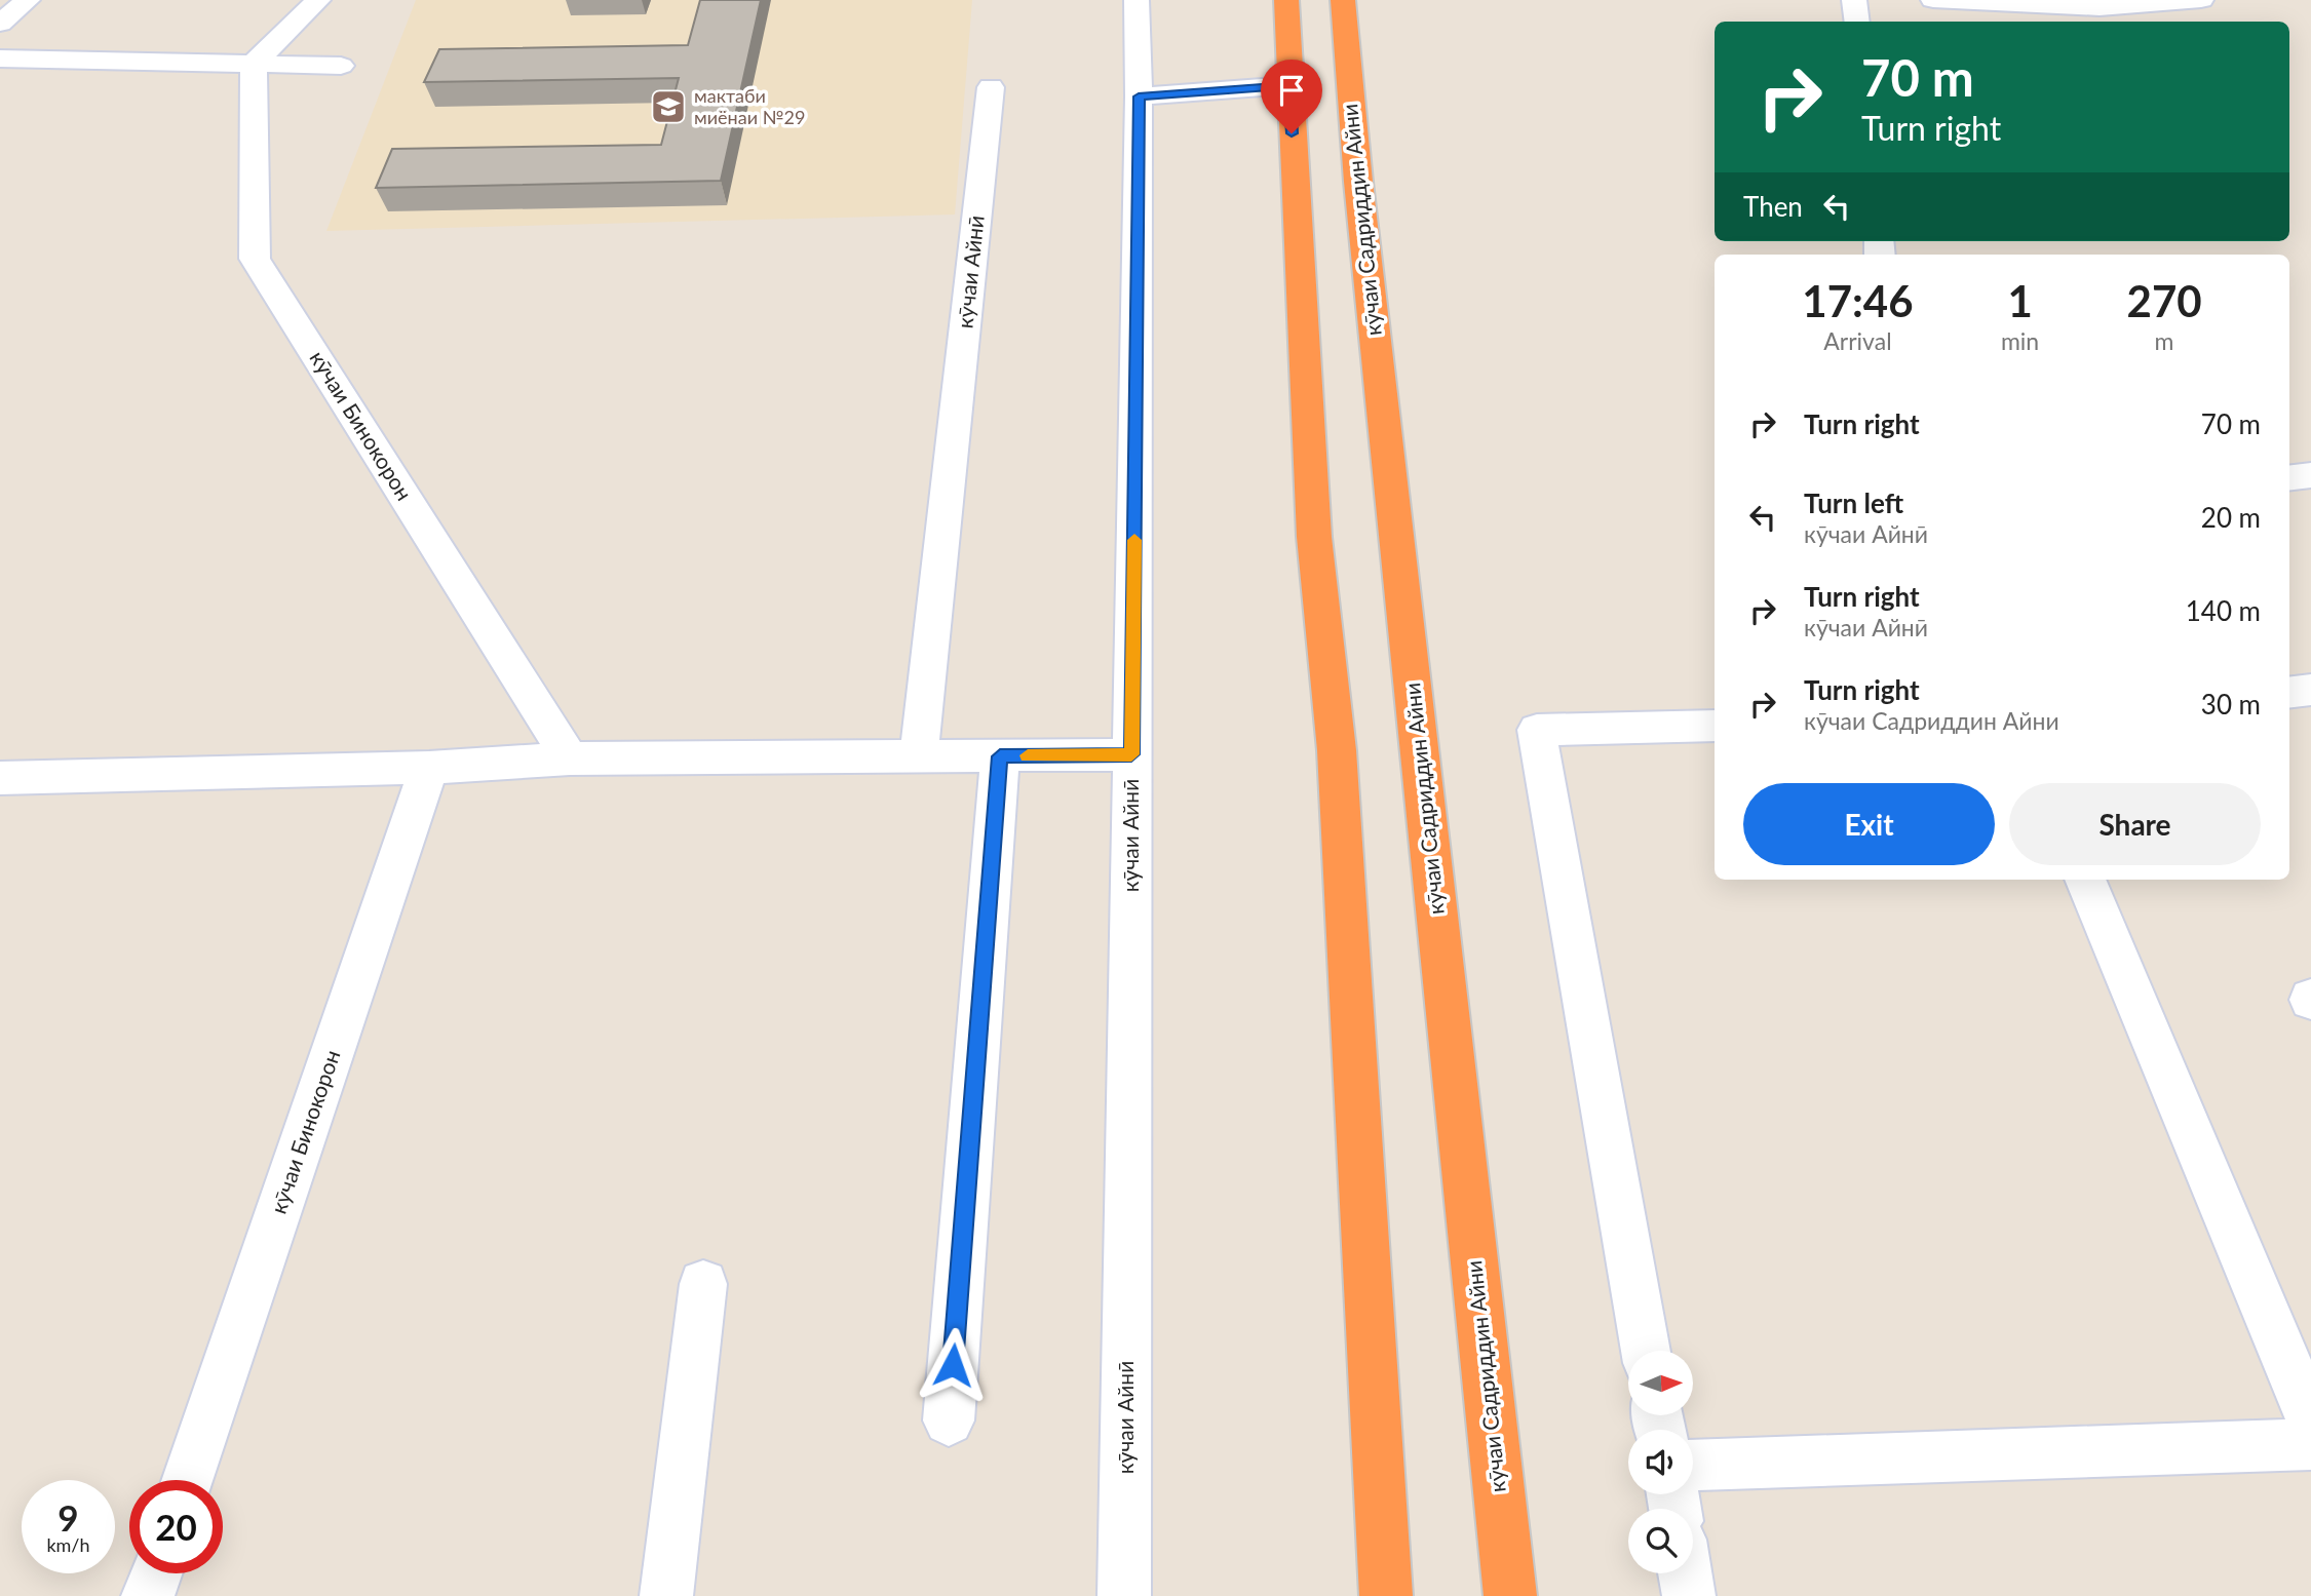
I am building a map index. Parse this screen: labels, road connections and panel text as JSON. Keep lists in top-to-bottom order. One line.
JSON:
{"streets":{"highway":["кӯчаи Садриддин Айни"],"street":["кӯчаи Айнӣ","кӯчаи Бинокорон"]},"places":{"school or university":["мактаби миёнаи №29"]},"north":"right","page":{"turn":["70 m","Turn right"],"then":"Then","eta":["17:46","Arrival","1","min","270","m"],"list":[{"name":"Turn right","value":"70 m"},{"name":"Turn left","note":"кӯчаи Айнӣ","value":"20 m"},{"name":"Turn right","note":"кӯчаи Айнӣ","value":"140 m"},{"name":"Turn right","note":"кӯчаи Садриддин Айни","value":"30 m"}],"buttons":["Exit","Share"],"speed":"9 km/h","limit":"20"}}
